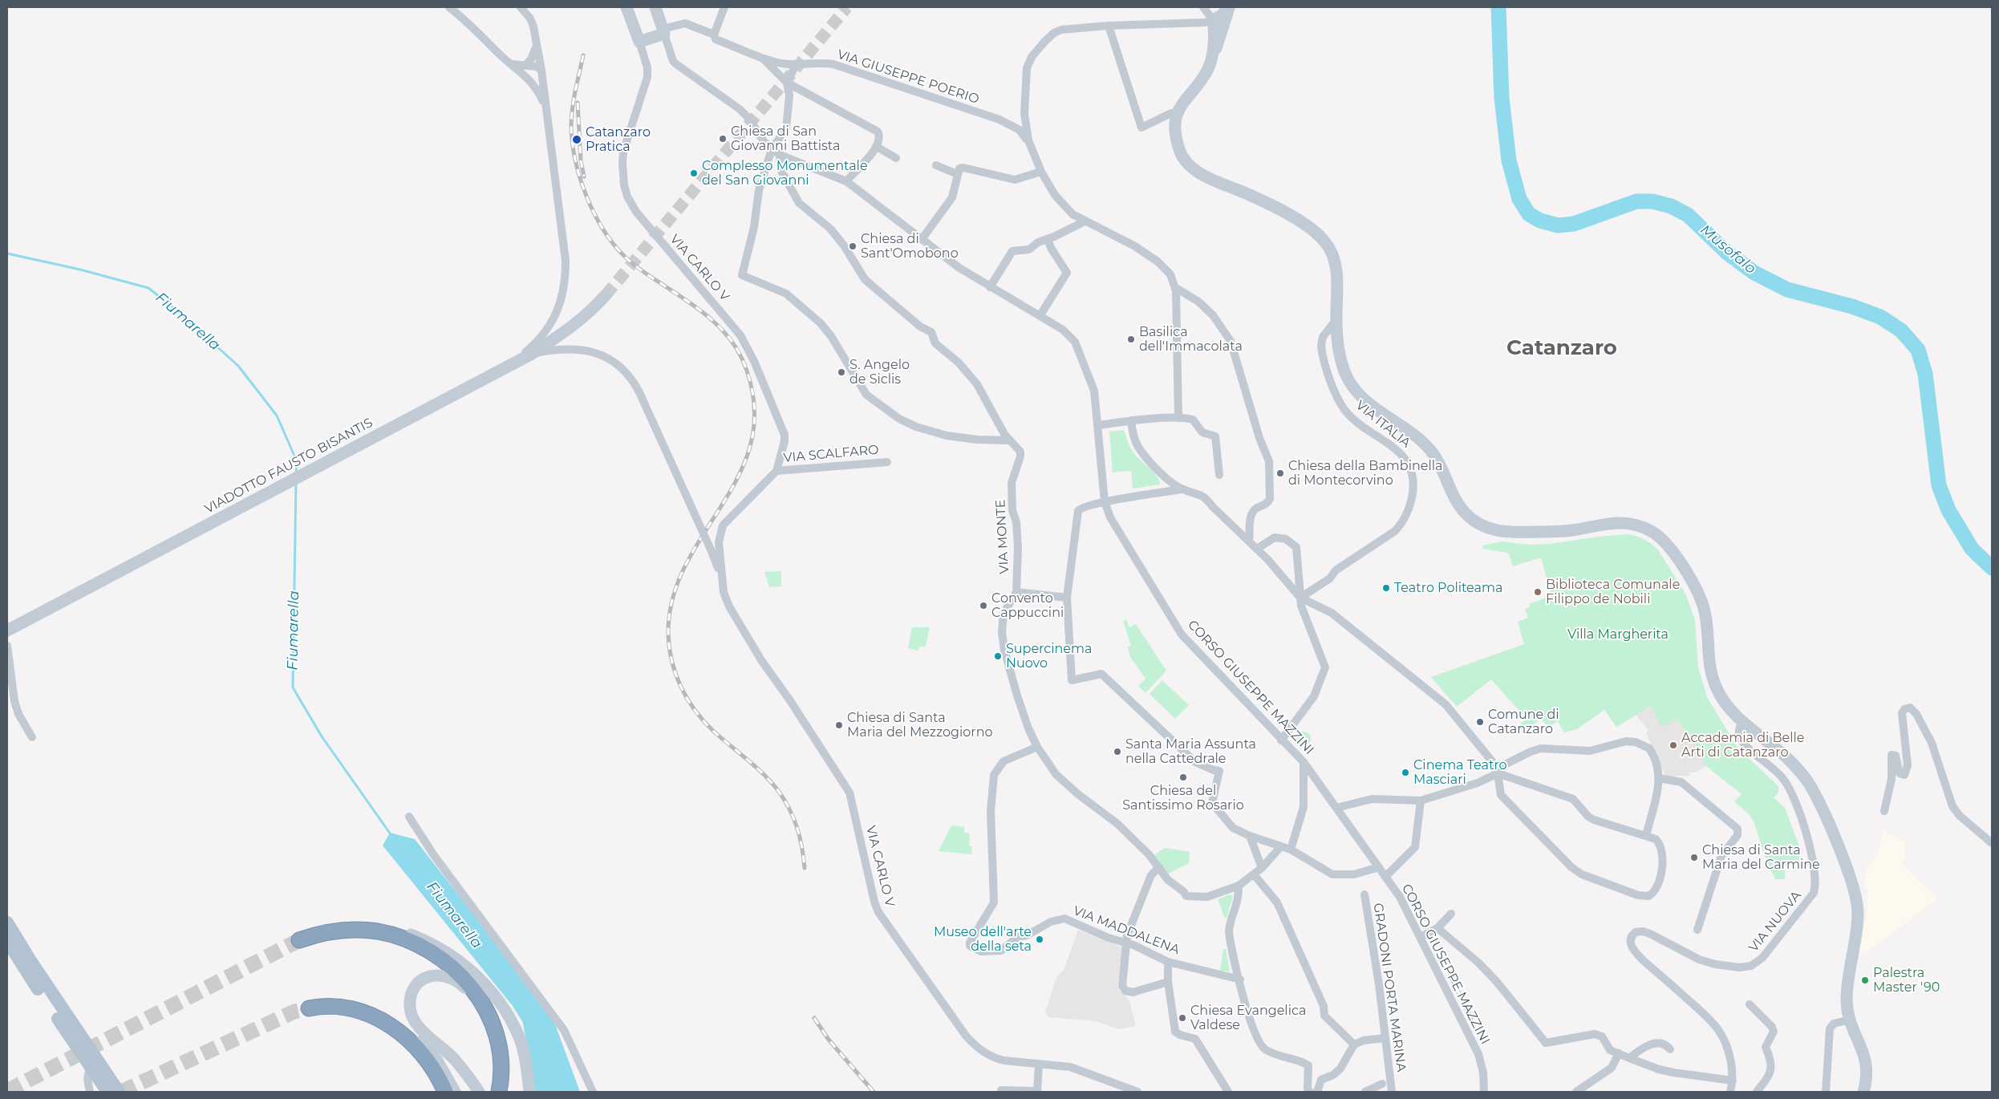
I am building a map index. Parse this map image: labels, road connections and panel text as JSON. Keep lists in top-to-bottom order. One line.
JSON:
{"streets":{"street":["VIA GIUSEPPE POERIO","VIA CARLO V","VIA ITALIA","VIA SCALFARO","VIADOTTO FAUSTO BISANTIS","VIA MONTE","CORSO GIUSEPPE MAZZINI","VIA NUOVA","VIA MADDALENA","GRADONI PORTA MARINA"]},"crossings":[["VIA GIUSEPPE POERIO","CORSO GIUSEPPE MAZZINI"],["VIA CARLO V","VIA SCALFARO"],["VIA MONTE","VIA MADDALENA"]],"districts":["Catanzaro"],"water":["Musofalo","Fiumarella"],"parks":["Villa Margherita"],"places":["Chiesa di San Giovanni Battista","Catanzaro Pratica","Complesso Monumentale del San Giovanni","Chiesa di Sant'Omobono","Basilica dell'Immacolata","S. Angelo de Siclis","Chiesa della Bambinella di Montecorvino","Teatro Politeama","Biblioteca Comunale Filippo de Nobili","Convento Cappuccini","Supercinema Nuovo","Comune di Catanzaro","Chiesa di Santa Maria del Mezzogiorno","Accademia di Belle Arti di Catanzaro","Santa Maria Assunta nella Cattedrale","Cinema Teatro Masciari","Chiesa del Santissimo Rosario","Chiesa di Santa Maria del Carmine","Museo dell'arte della seta","Palestra Master '90","Chiesa Evangelica Valdese"]}
